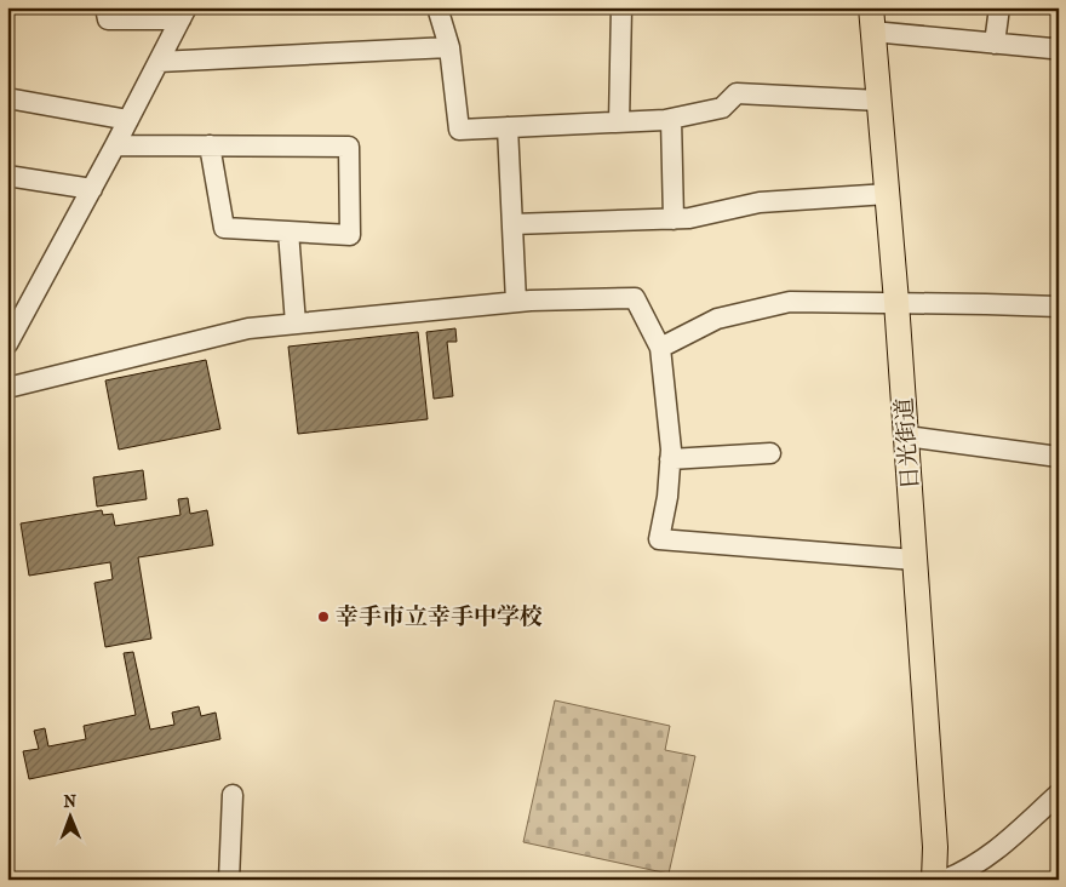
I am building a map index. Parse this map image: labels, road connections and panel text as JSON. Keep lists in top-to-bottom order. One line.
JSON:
{"streets":{"main road":["日光街道"]},"places":["幸手市立幸手中学校"],"north":"top"}
